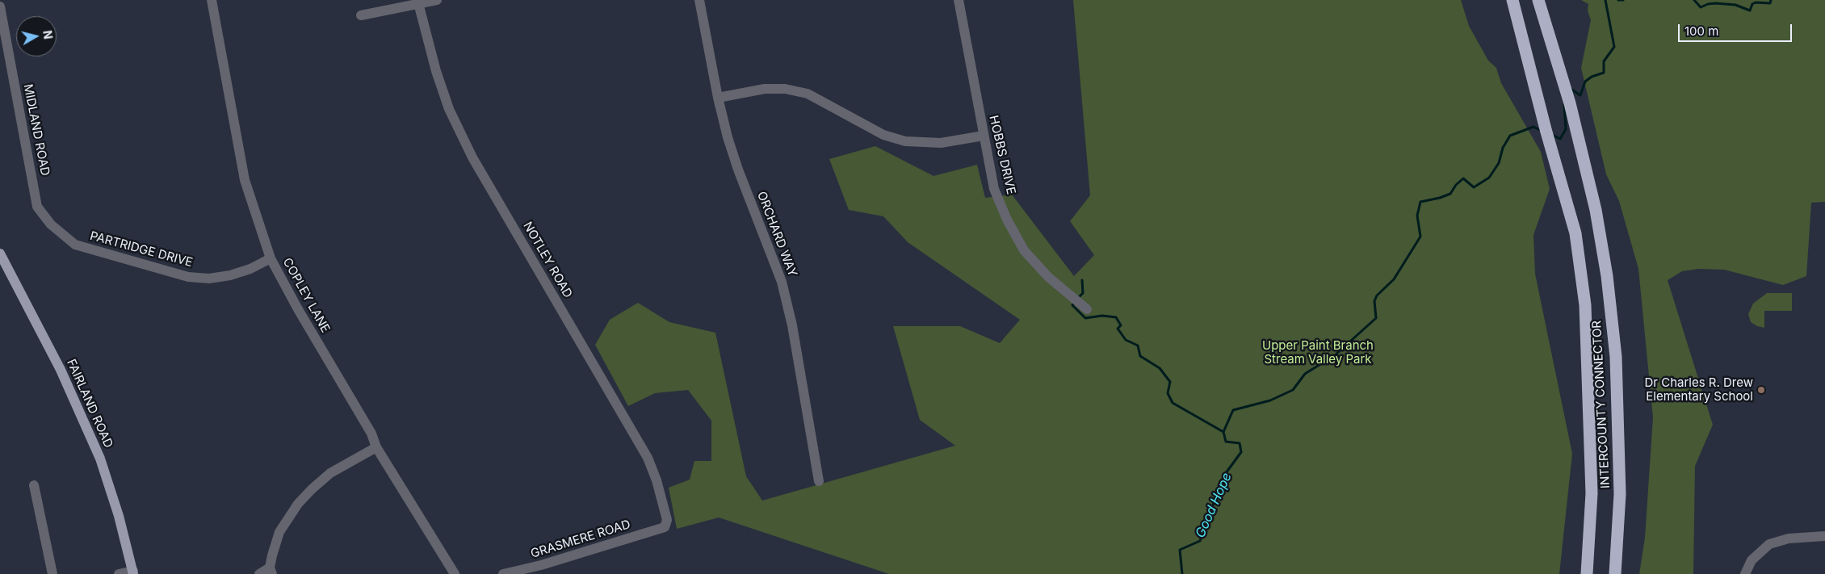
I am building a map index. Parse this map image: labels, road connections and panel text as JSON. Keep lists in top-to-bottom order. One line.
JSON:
{"streets":{"highway":["INTERCOUNTY CONNECTOR"],"main road":["FAIRLAND ROAD"],"street":["MIDLAND ROAD","HOBBS DRIVE","ORCHARD WAY","PARTRIDGE DRIVE","NOTLEY ROAD","COPLEY LANE","GRASMERE ROAD"]},"crossings":[["MIDLAND ROAD","PARTRIDGE DRIVE"],["PARTRIDGE DRIVE","COPLEY LANE"],["NOTLEY ROAD","GRASMERE ROAD"]],"water":["Good Hope"],"parks":["Upper Paint Branch Stream Valley Park"],"places":["Dr Charles R. Drew Elementary School"],"scale_bar":"100 m","north":"right"}
